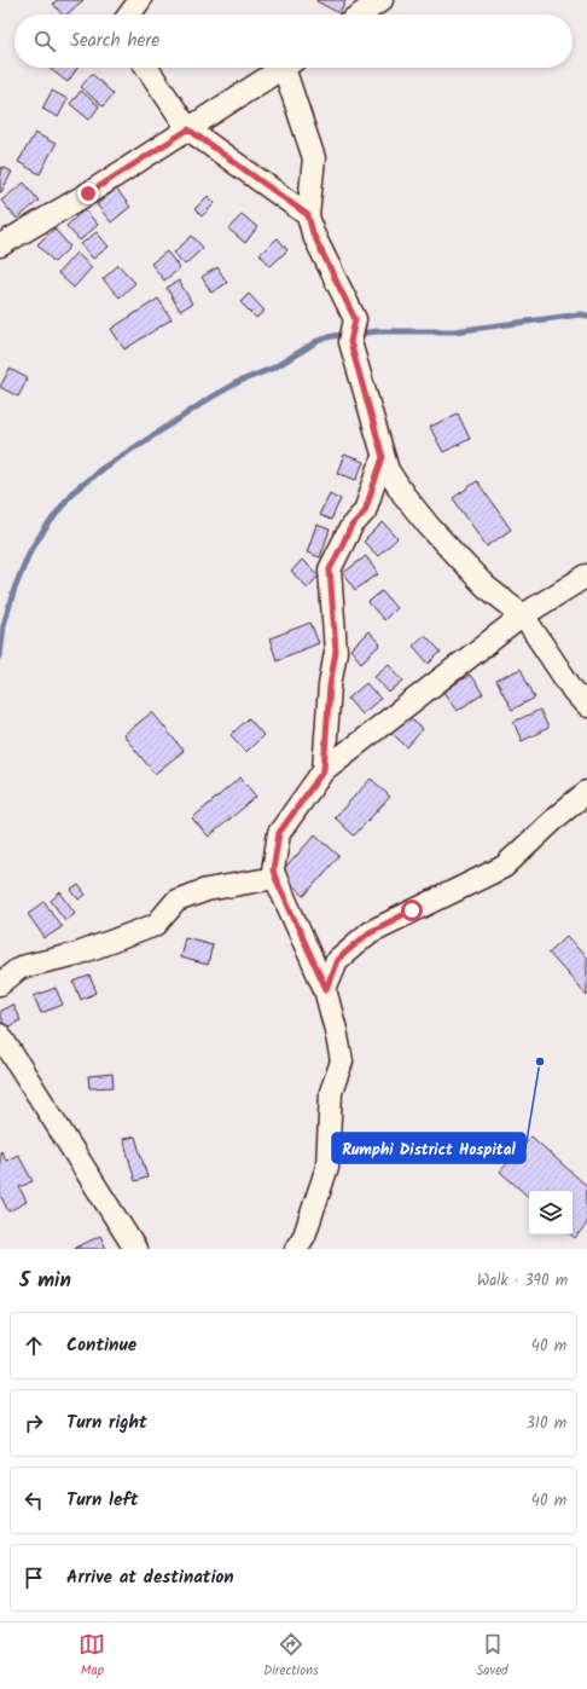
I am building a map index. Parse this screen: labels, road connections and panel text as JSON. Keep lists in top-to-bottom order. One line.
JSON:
{"places":["Rumphi District Hospital"],"page":{"search":"Search here","heading":["5 min","Walk · 390 m"],"list":[["Continue","40 m"],["Turn right","310 m"],["Turn left","40 m"],"Arrive at destination"],"nav":["Map","Directions","Saved"]}}
